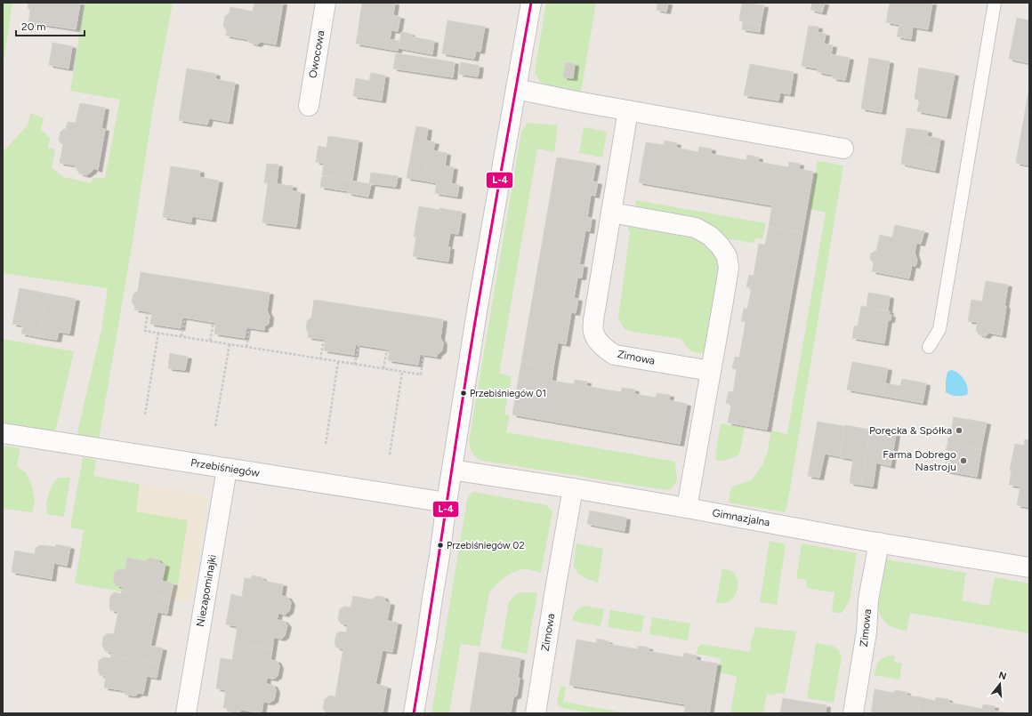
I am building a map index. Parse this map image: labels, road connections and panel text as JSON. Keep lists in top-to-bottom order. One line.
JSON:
{"streets":{"street":["Owocowa","Zimowa","Przebiśniegów","Gimnazjalna","Niezapominajki"]},"crossings":[["Zimowa","Gimnazjalna"],["Przebiśniegów","Niezapominajki"]],"places":["Przebiśniegów 01","Poręcka & Spółka","Farma Dobrego Nastroju","Przebiśniegów 02"],"lines":["transit line L-4"],"scale_bar":"20 m","north":"top"}
